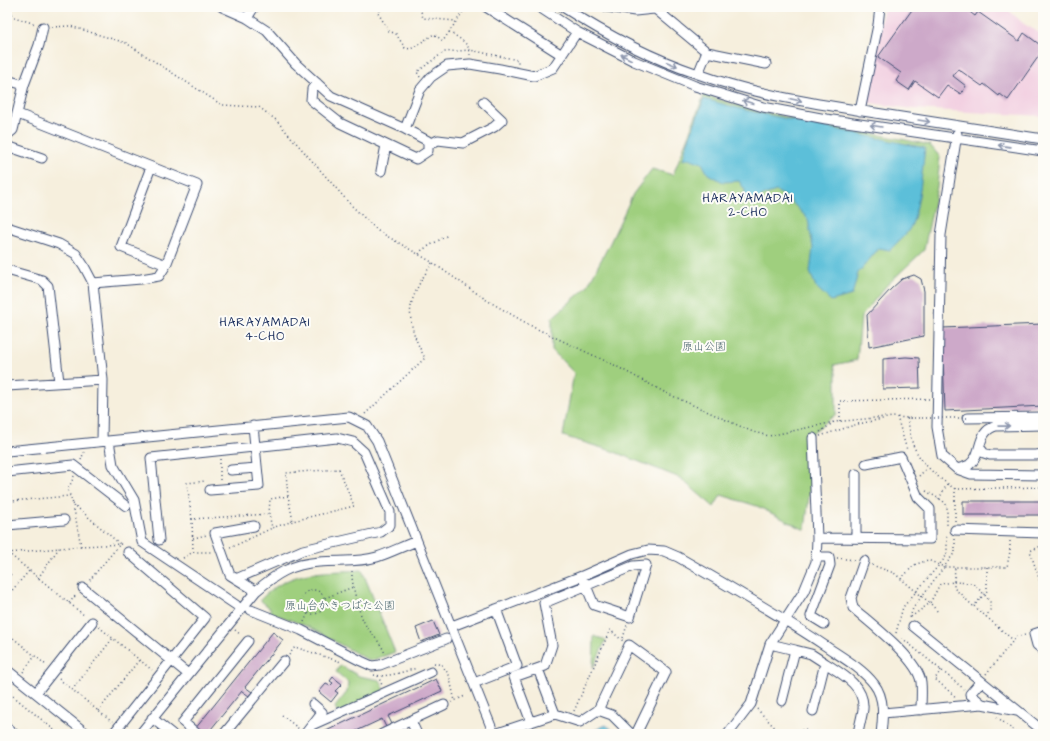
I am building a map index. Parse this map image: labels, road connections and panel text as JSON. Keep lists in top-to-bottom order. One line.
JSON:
{"districts":["HARAYAMADAI 2-CHO","HARAYAMADAI 4-CHO"],"parks":["原山公園","原山台かきつばた公園"]}
